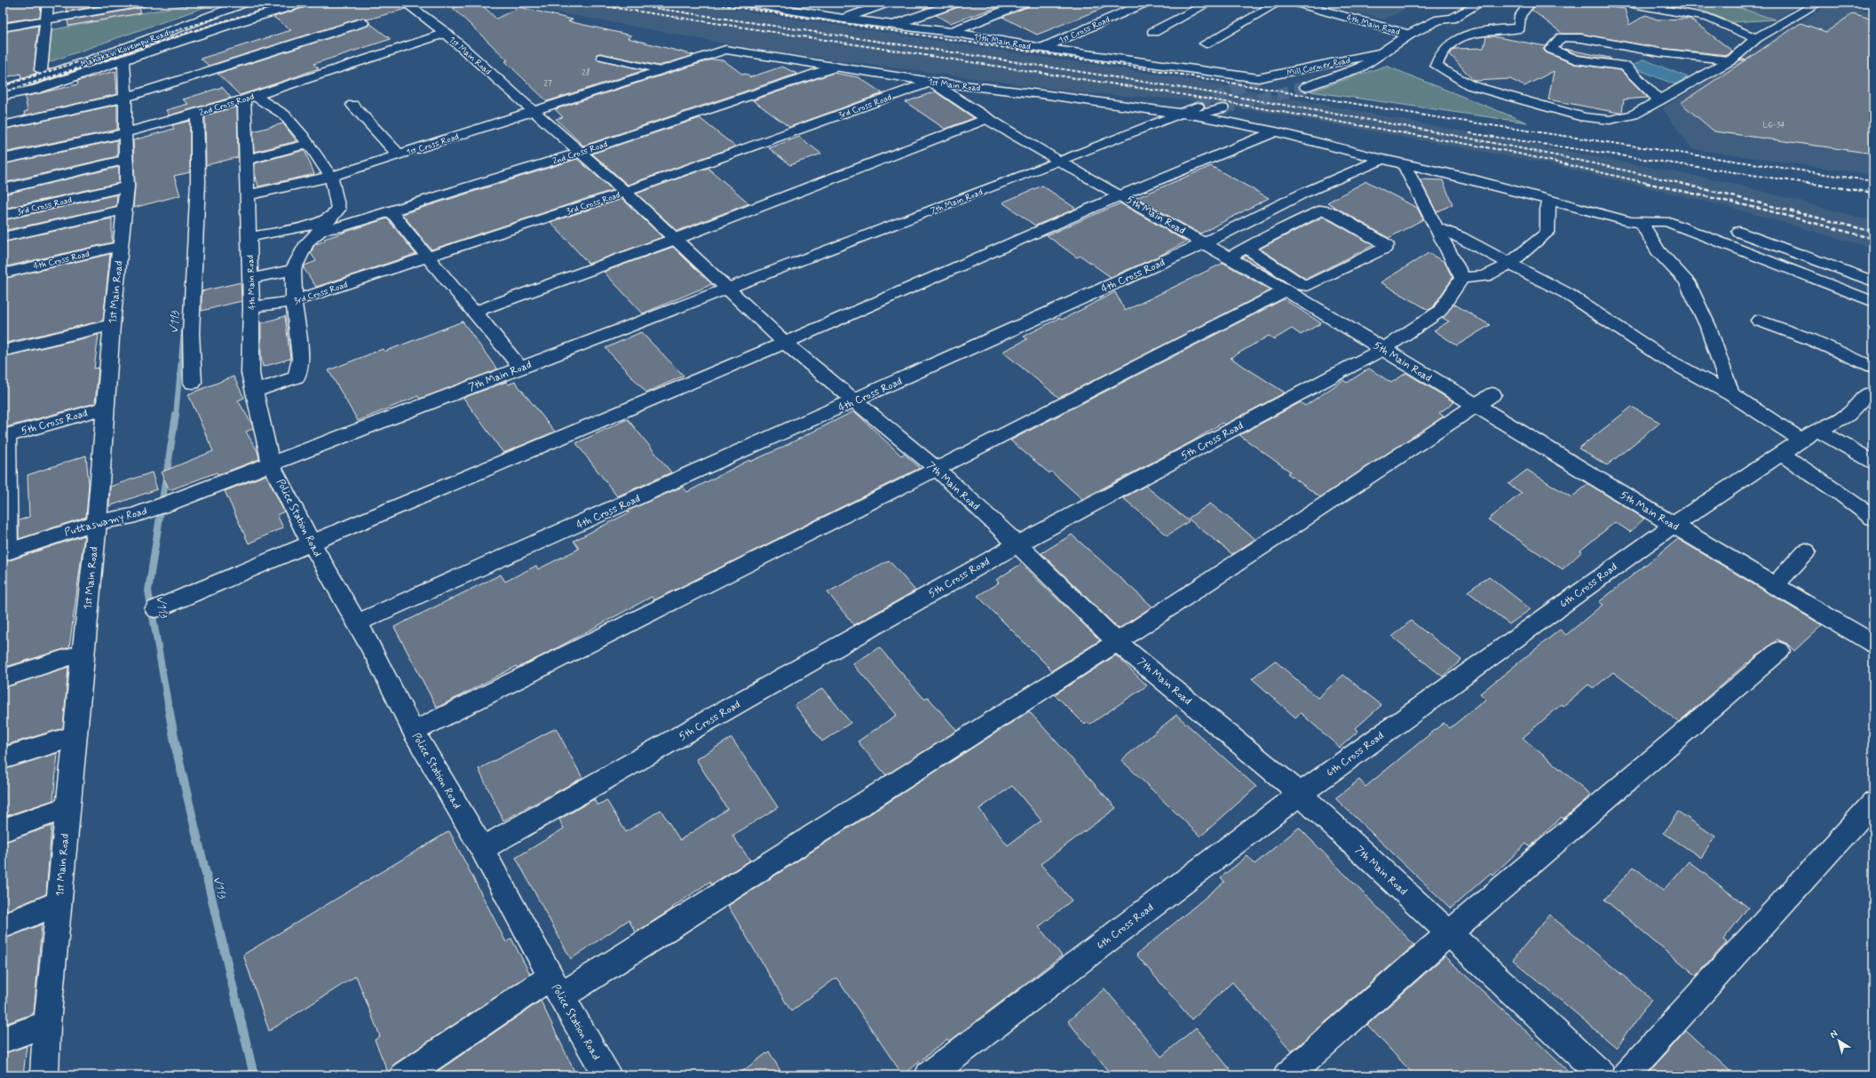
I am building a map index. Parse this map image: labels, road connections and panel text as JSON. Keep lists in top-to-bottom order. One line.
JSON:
{"streets":{"street":["4th Main Road","1st Cross Road","11th Main Road","Mahakavi Kuvempu Road","1st Main Road","Mill Corner Road","2nd Cross Road","3rd Cross Road","7th Main Road","5th Main Road","4th Cross Road","5th Cross Road","Police Station Road","Puttaswamy Road","6th Cross Road"]},"crossings":[["4th Main Road","1st Cross Road"],["4th Main Road","Mill Corner Road"],["4th Main Road","2nd Cross Road"],["4th Main Road","3rd Cross Road"],["4th Main Road","7th Main Road"],["4th Main Road","Police Station Road"],["1st Cross Road","11th Main Road"],["1st Cross Road","1st Main Road"],["11th Main Road","Mill Corner Road"],["1st Main Road","2nd Cross Road"],["1st Main Road","3rd Cross Road"],["1st Main Road","7th Main Road"],["1st Main Road","5th Main Road"],["1st Main Road","4th Cross Road"],["1st Main Road","5th Cross Road"],["1st Main Road","Puttaswamy Road"],["3rd Cross Road","5th Main Road"],["7th Main Road","5th Main Road"],["7th Main Road","4th Cross Road"],["7th Main Road","5th Cross Road"],["7th Main Road","Police Station Road"],["7th Main Road","Puttaswamy Road"],["7th Main Road","6th Cross Road"],["5th Main Road","4th Cross Road"],["5th Main Road","5th Cross Road"],["5th Main Road","6th Cross Road"],["4th Cross Road","Police Station Road"],["5th Cross Road","Police Station Road"]],"water":["V113"],"house_numbers":["28","27","LG-34"],"north":"top left"}
